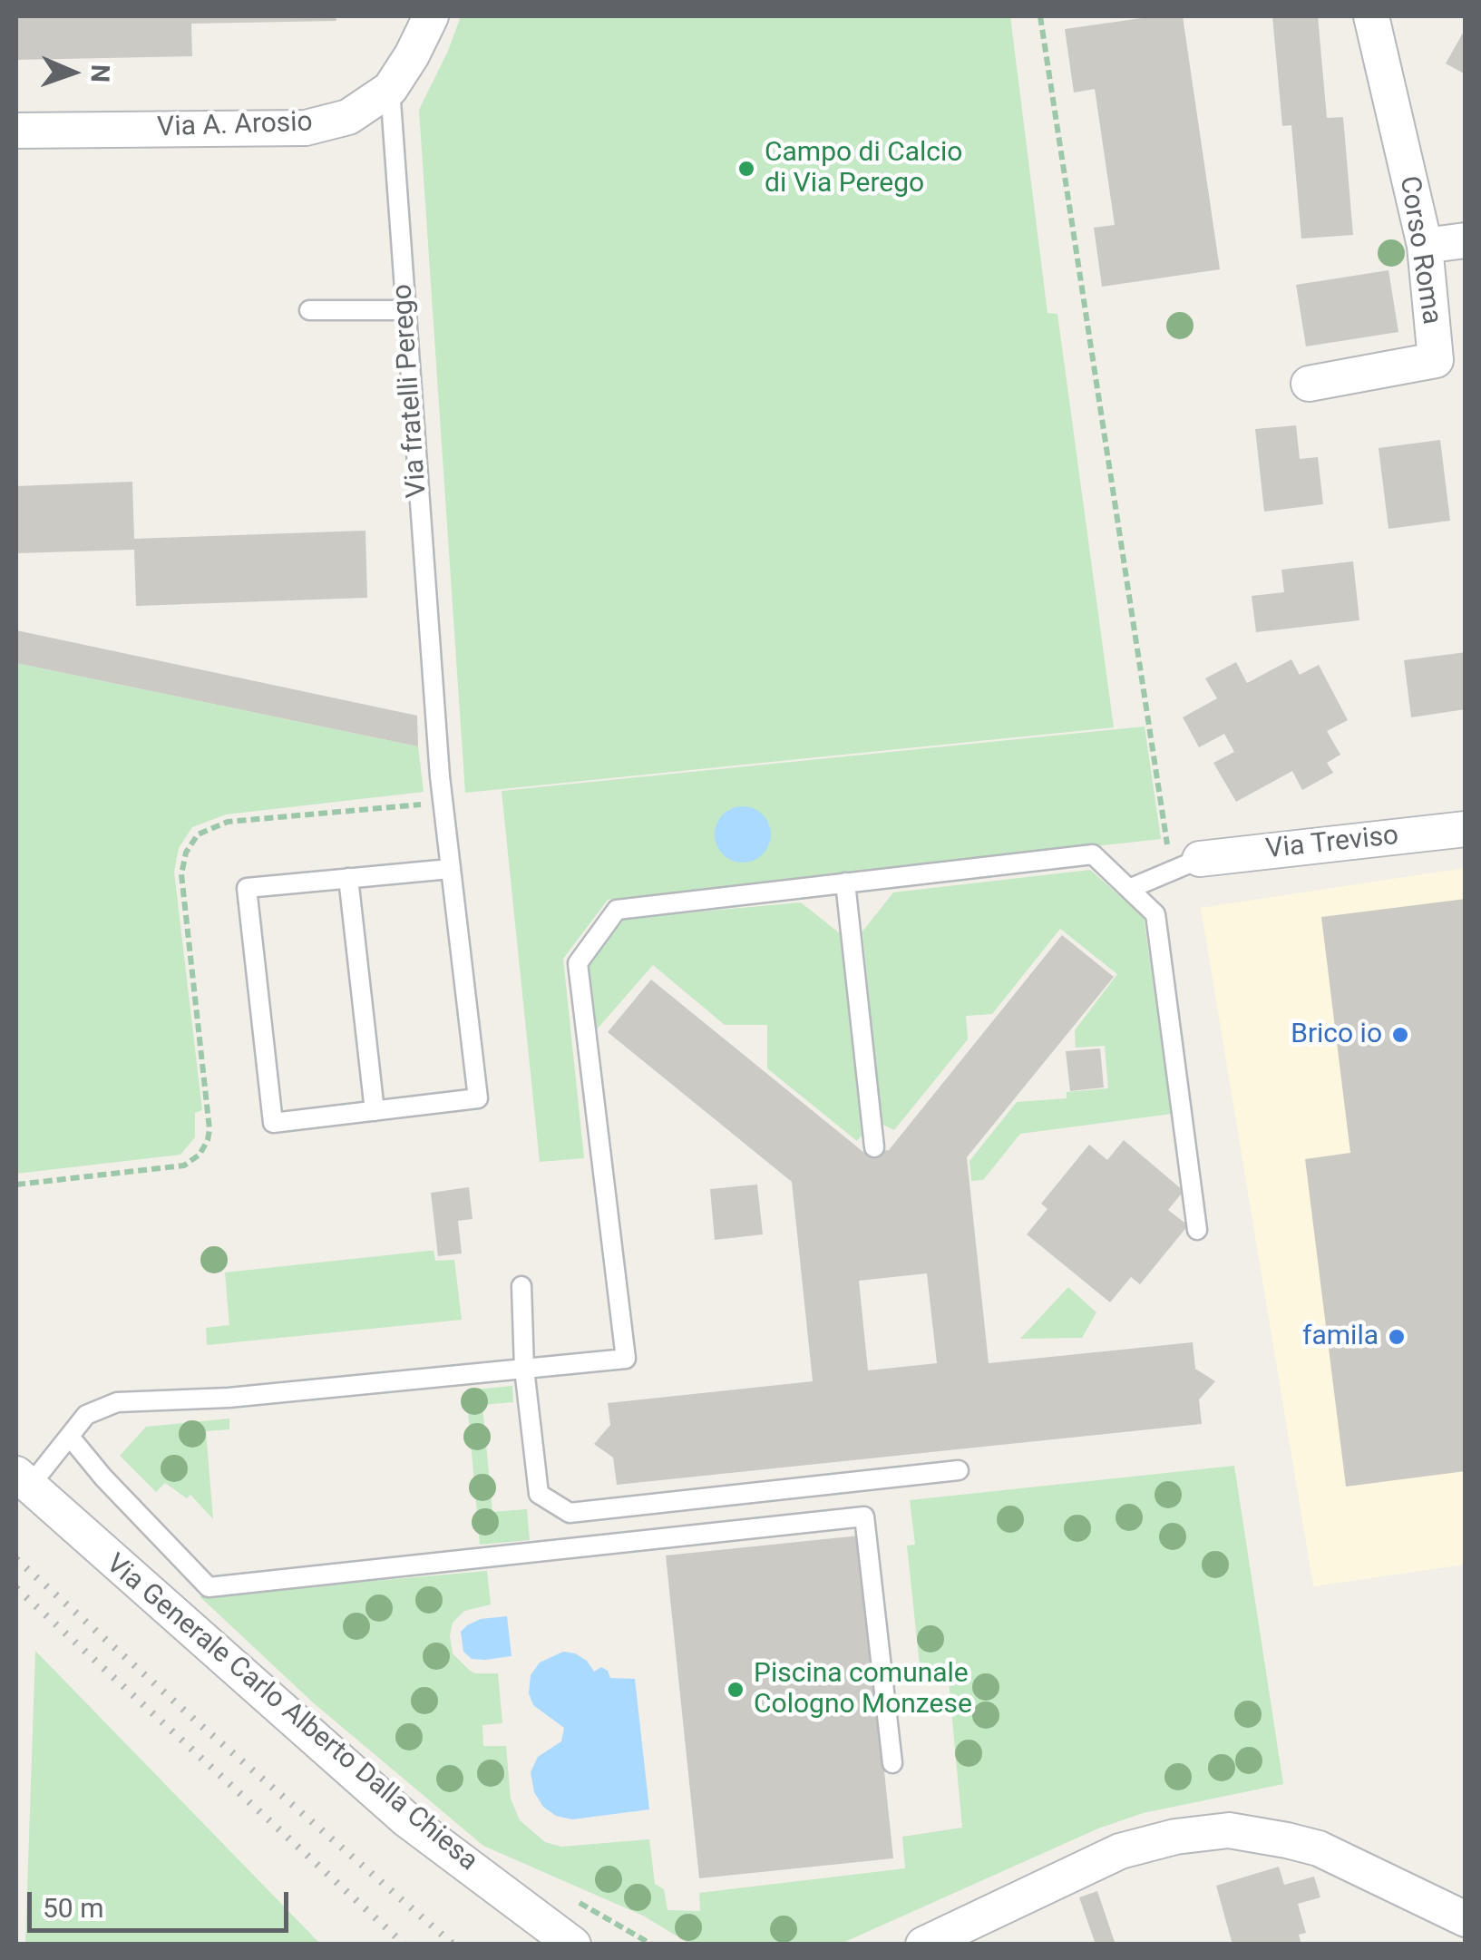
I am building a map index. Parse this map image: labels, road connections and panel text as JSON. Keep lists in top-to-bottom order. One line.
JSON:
{"streets":{"street":["Via A. Arosio","Corso Roma","Via Treviso","Via Generale Carlo Alberto Dalla Chiesa"],"lane":["Via fratelli Perego"]},"crossings":[["Via A. Arosio","Via fratelli Perego"]],"places":["Campo di Calcio di Via Perego","Brico io","famila","Piscina comunale Cologno Monzese"],"scale_bar":"50 m","north":"right"}
